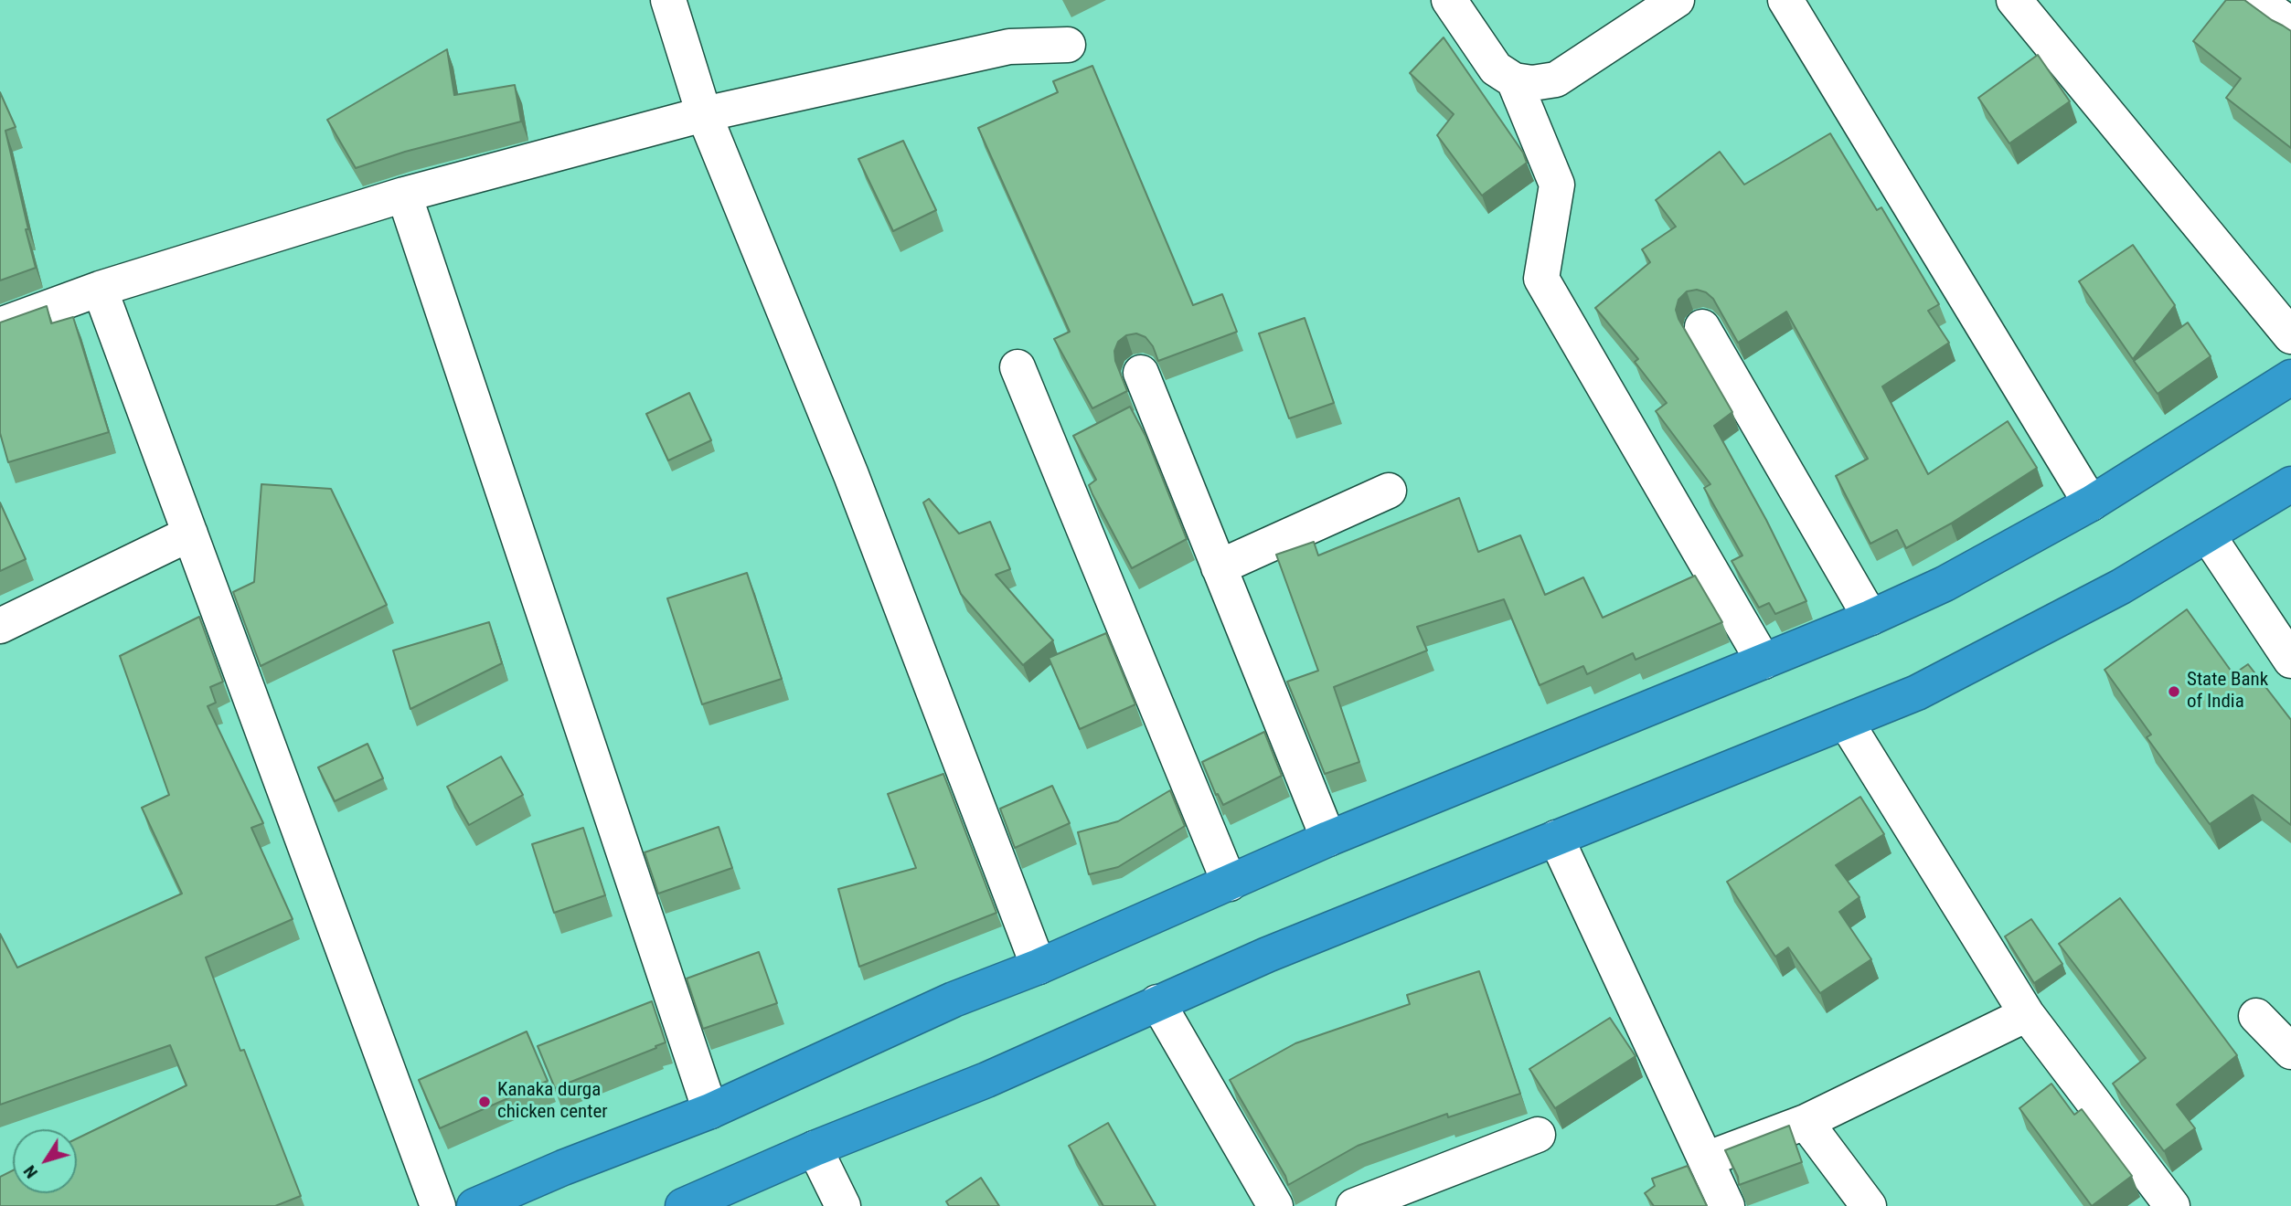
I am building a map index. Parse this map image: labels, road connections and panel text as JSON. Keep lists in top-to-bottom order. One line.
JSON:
{"places":["State Bank of India","Kanaka durga chicken center"],"north":"bottom left"}
